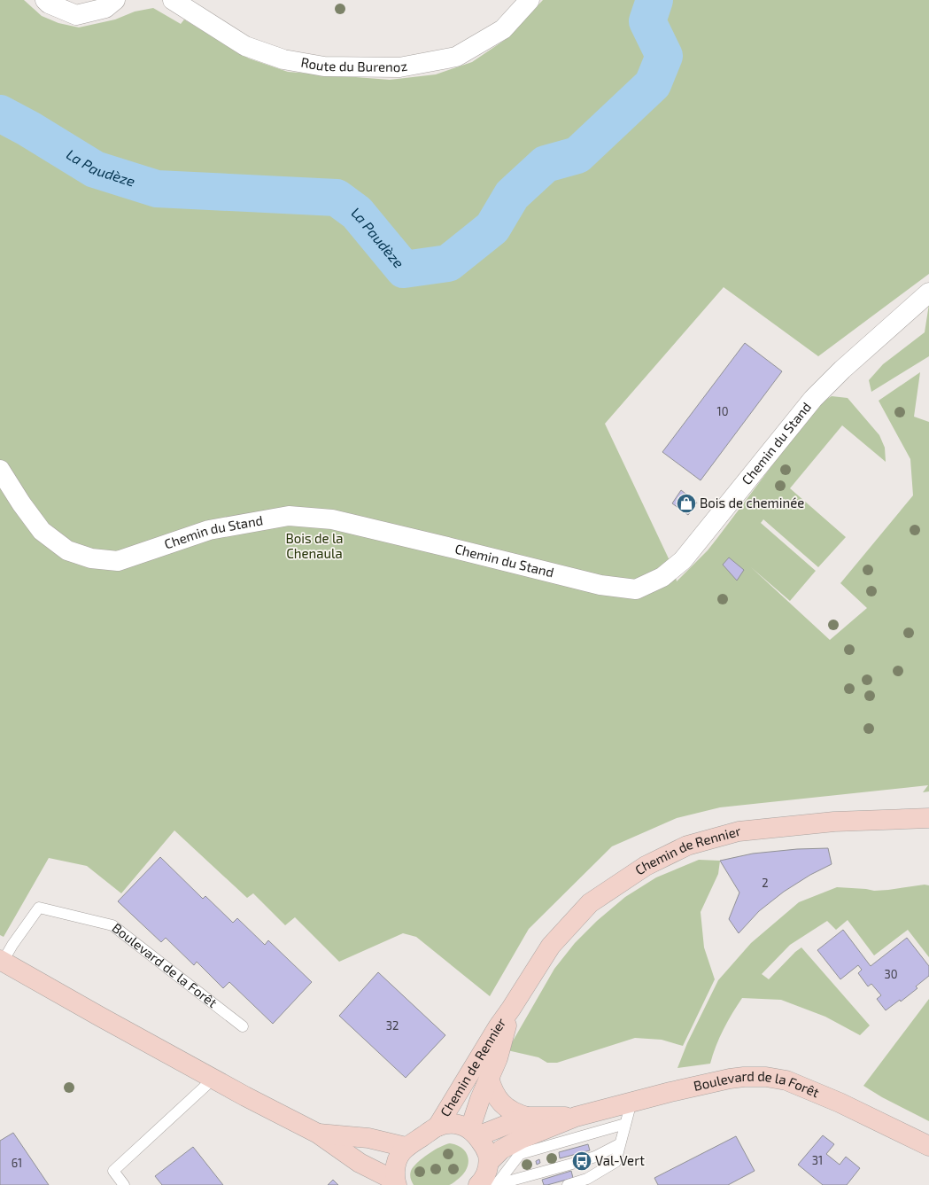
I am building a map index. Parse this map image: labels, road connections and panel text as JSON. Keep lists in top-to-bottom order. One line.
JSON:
{"streets":{"street":["Route du Burenoz","Chemin du Stand","Chemin de Rennier","Boulevard de la Forêt"]},"crossings":[["Chemin de Rennier","Boulevard de la Forêt"]],"water":["La Paudèze"],"parks":["Bois de la Chenaula"],"places":{"shop":["Bois de cheminée"],"bus stop":["Val-Vert"]},"house_numbers":["10","2","30","32","31","61"]}
